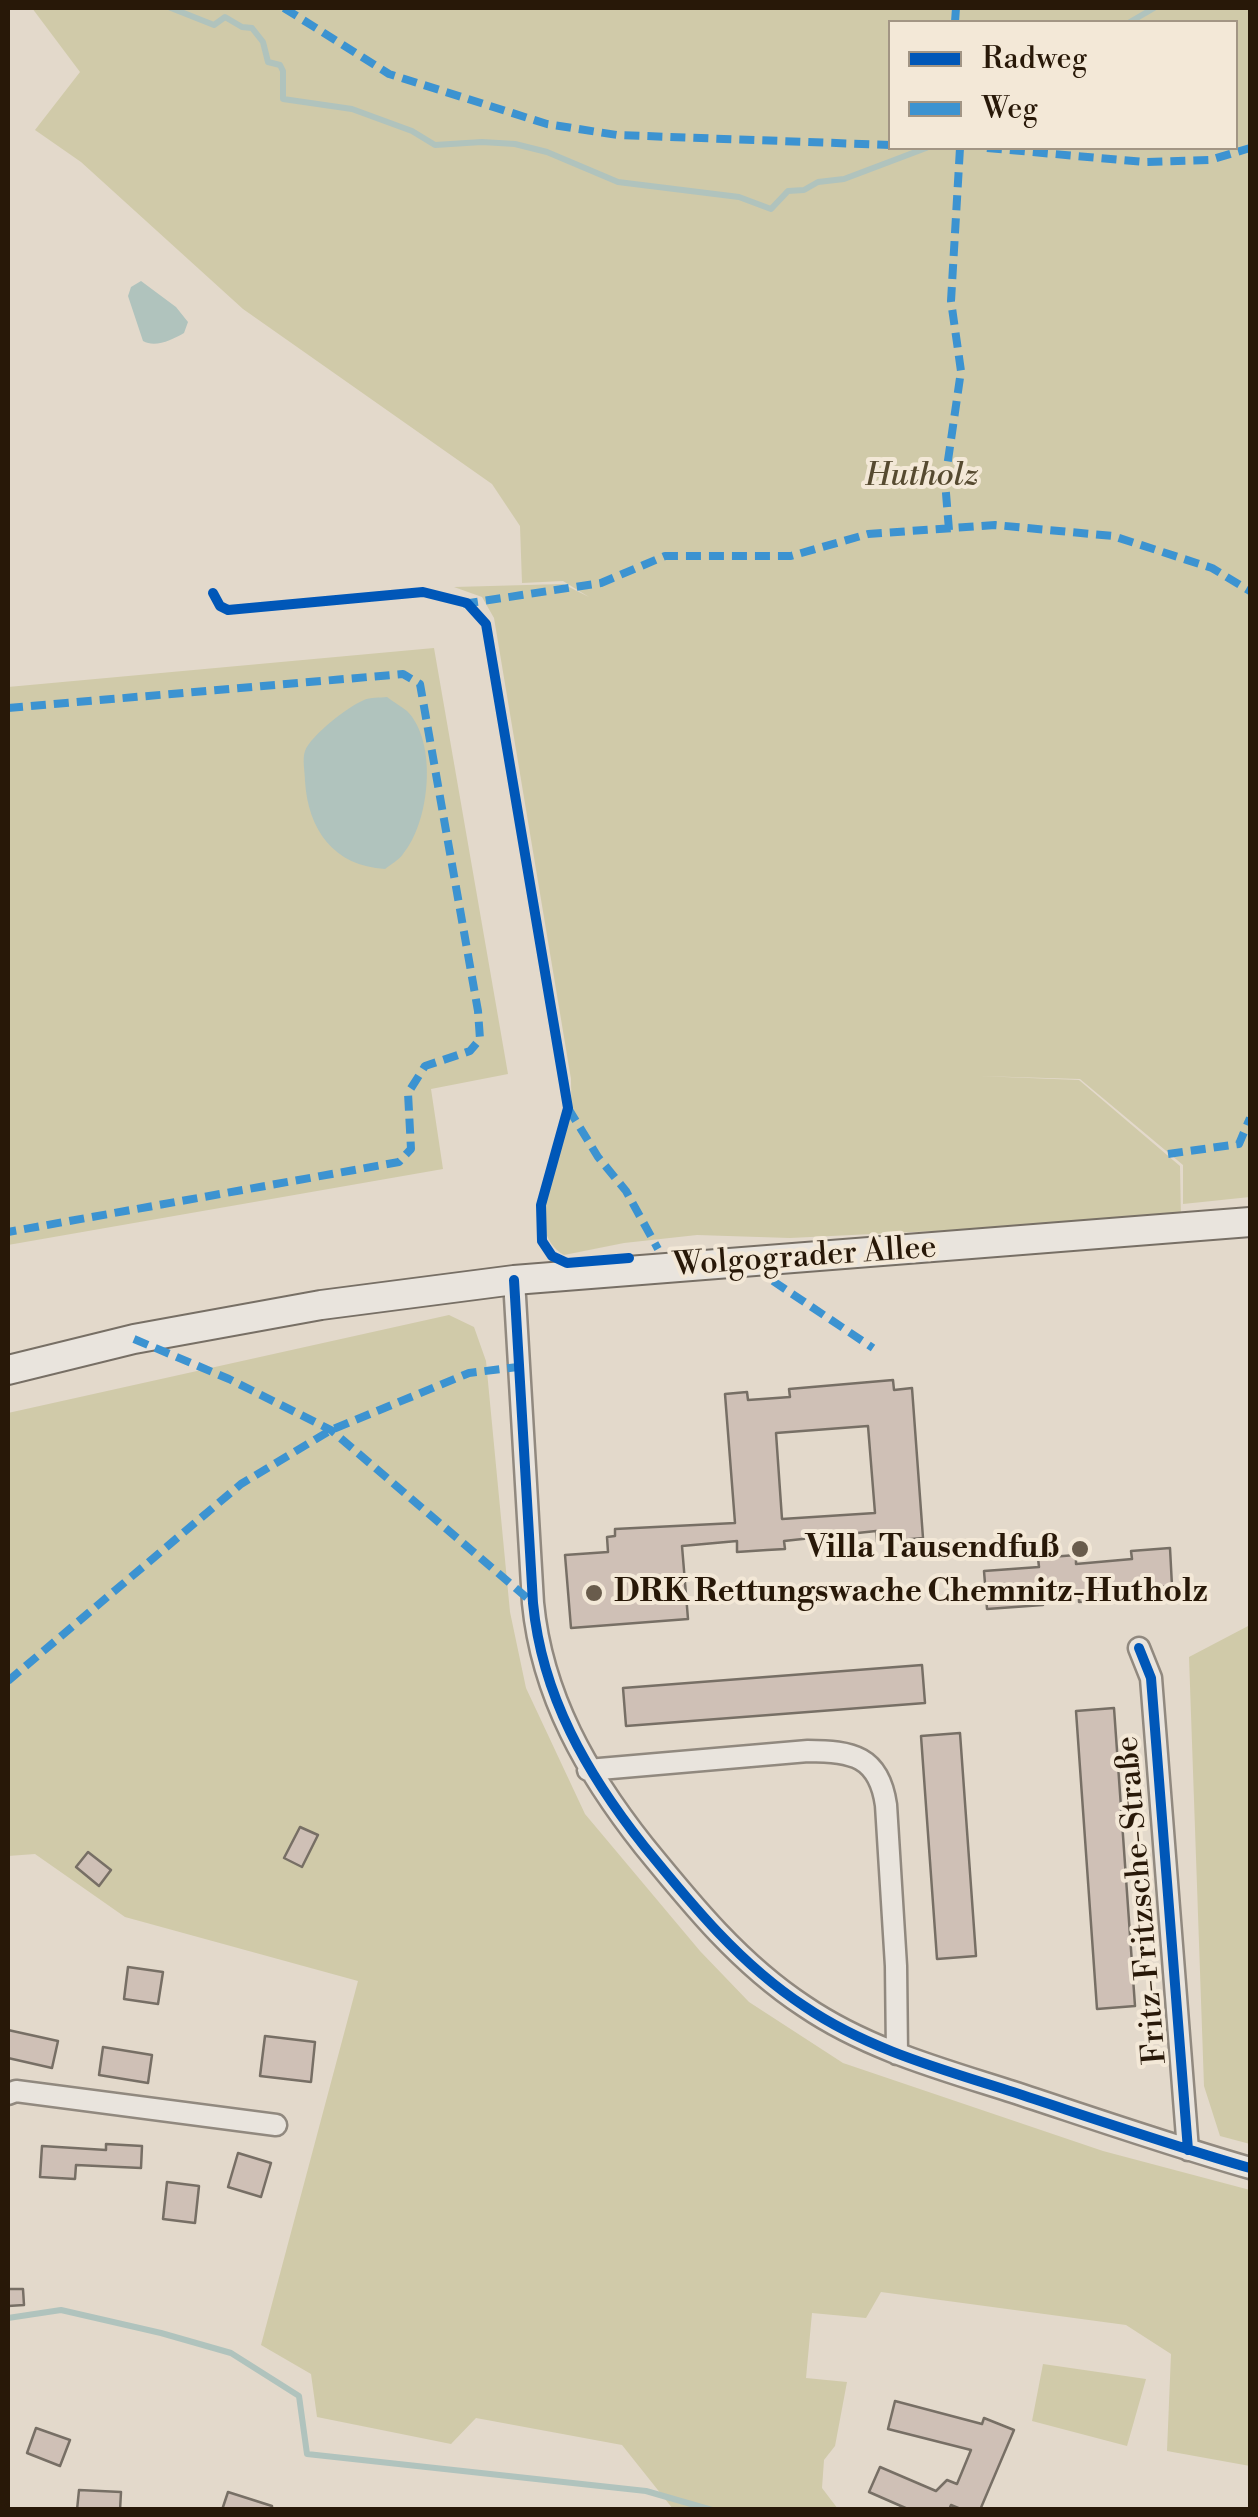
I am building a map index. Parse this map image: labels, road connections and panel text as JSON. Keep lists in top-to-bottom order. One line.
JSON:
{"streets":{"main road":["Wolgograder Allee"],"street":["Fritz-Fritzsche-Straße"]},"parks":["Hutholz"],"places":["Villa Tausendfuß","DRK Rettungswache Chemnitz-Hutholz"],"legend":["Radweg","Weg"]}
